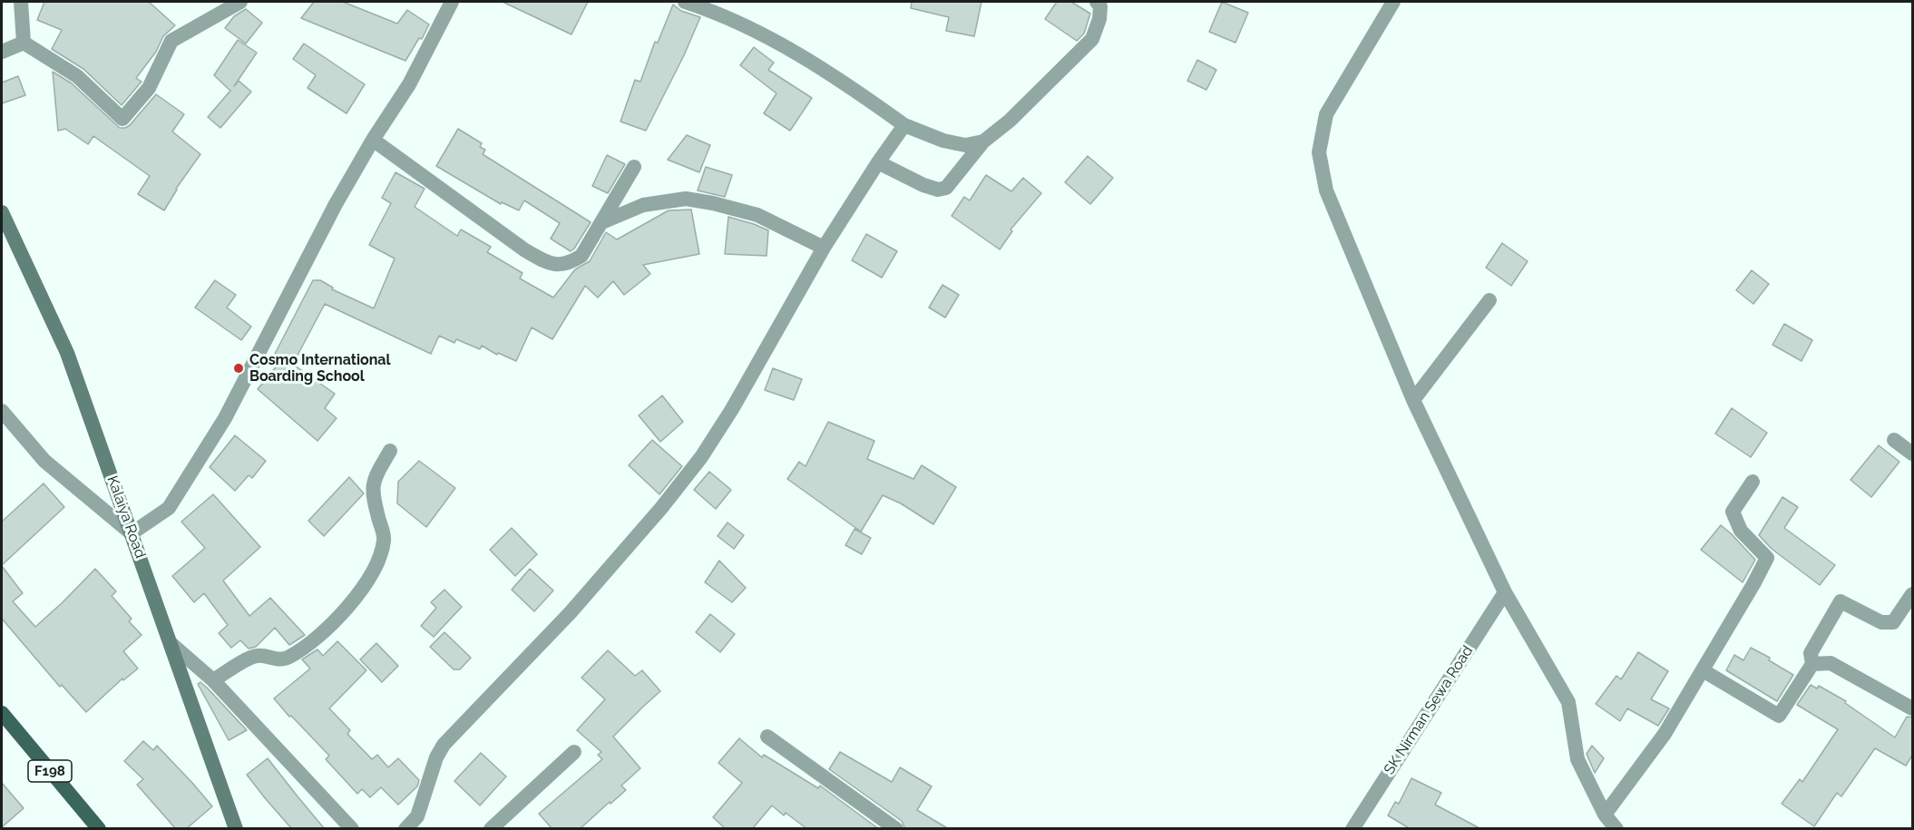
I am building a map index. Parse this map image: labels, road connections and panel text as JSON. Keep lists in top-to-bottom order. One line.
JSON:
{"streets":{"main road":["Kalaiya Road","F198"],"street":["SK Nirman Sewa Road"]},"places":["Cosmo International Boarding School"]}
